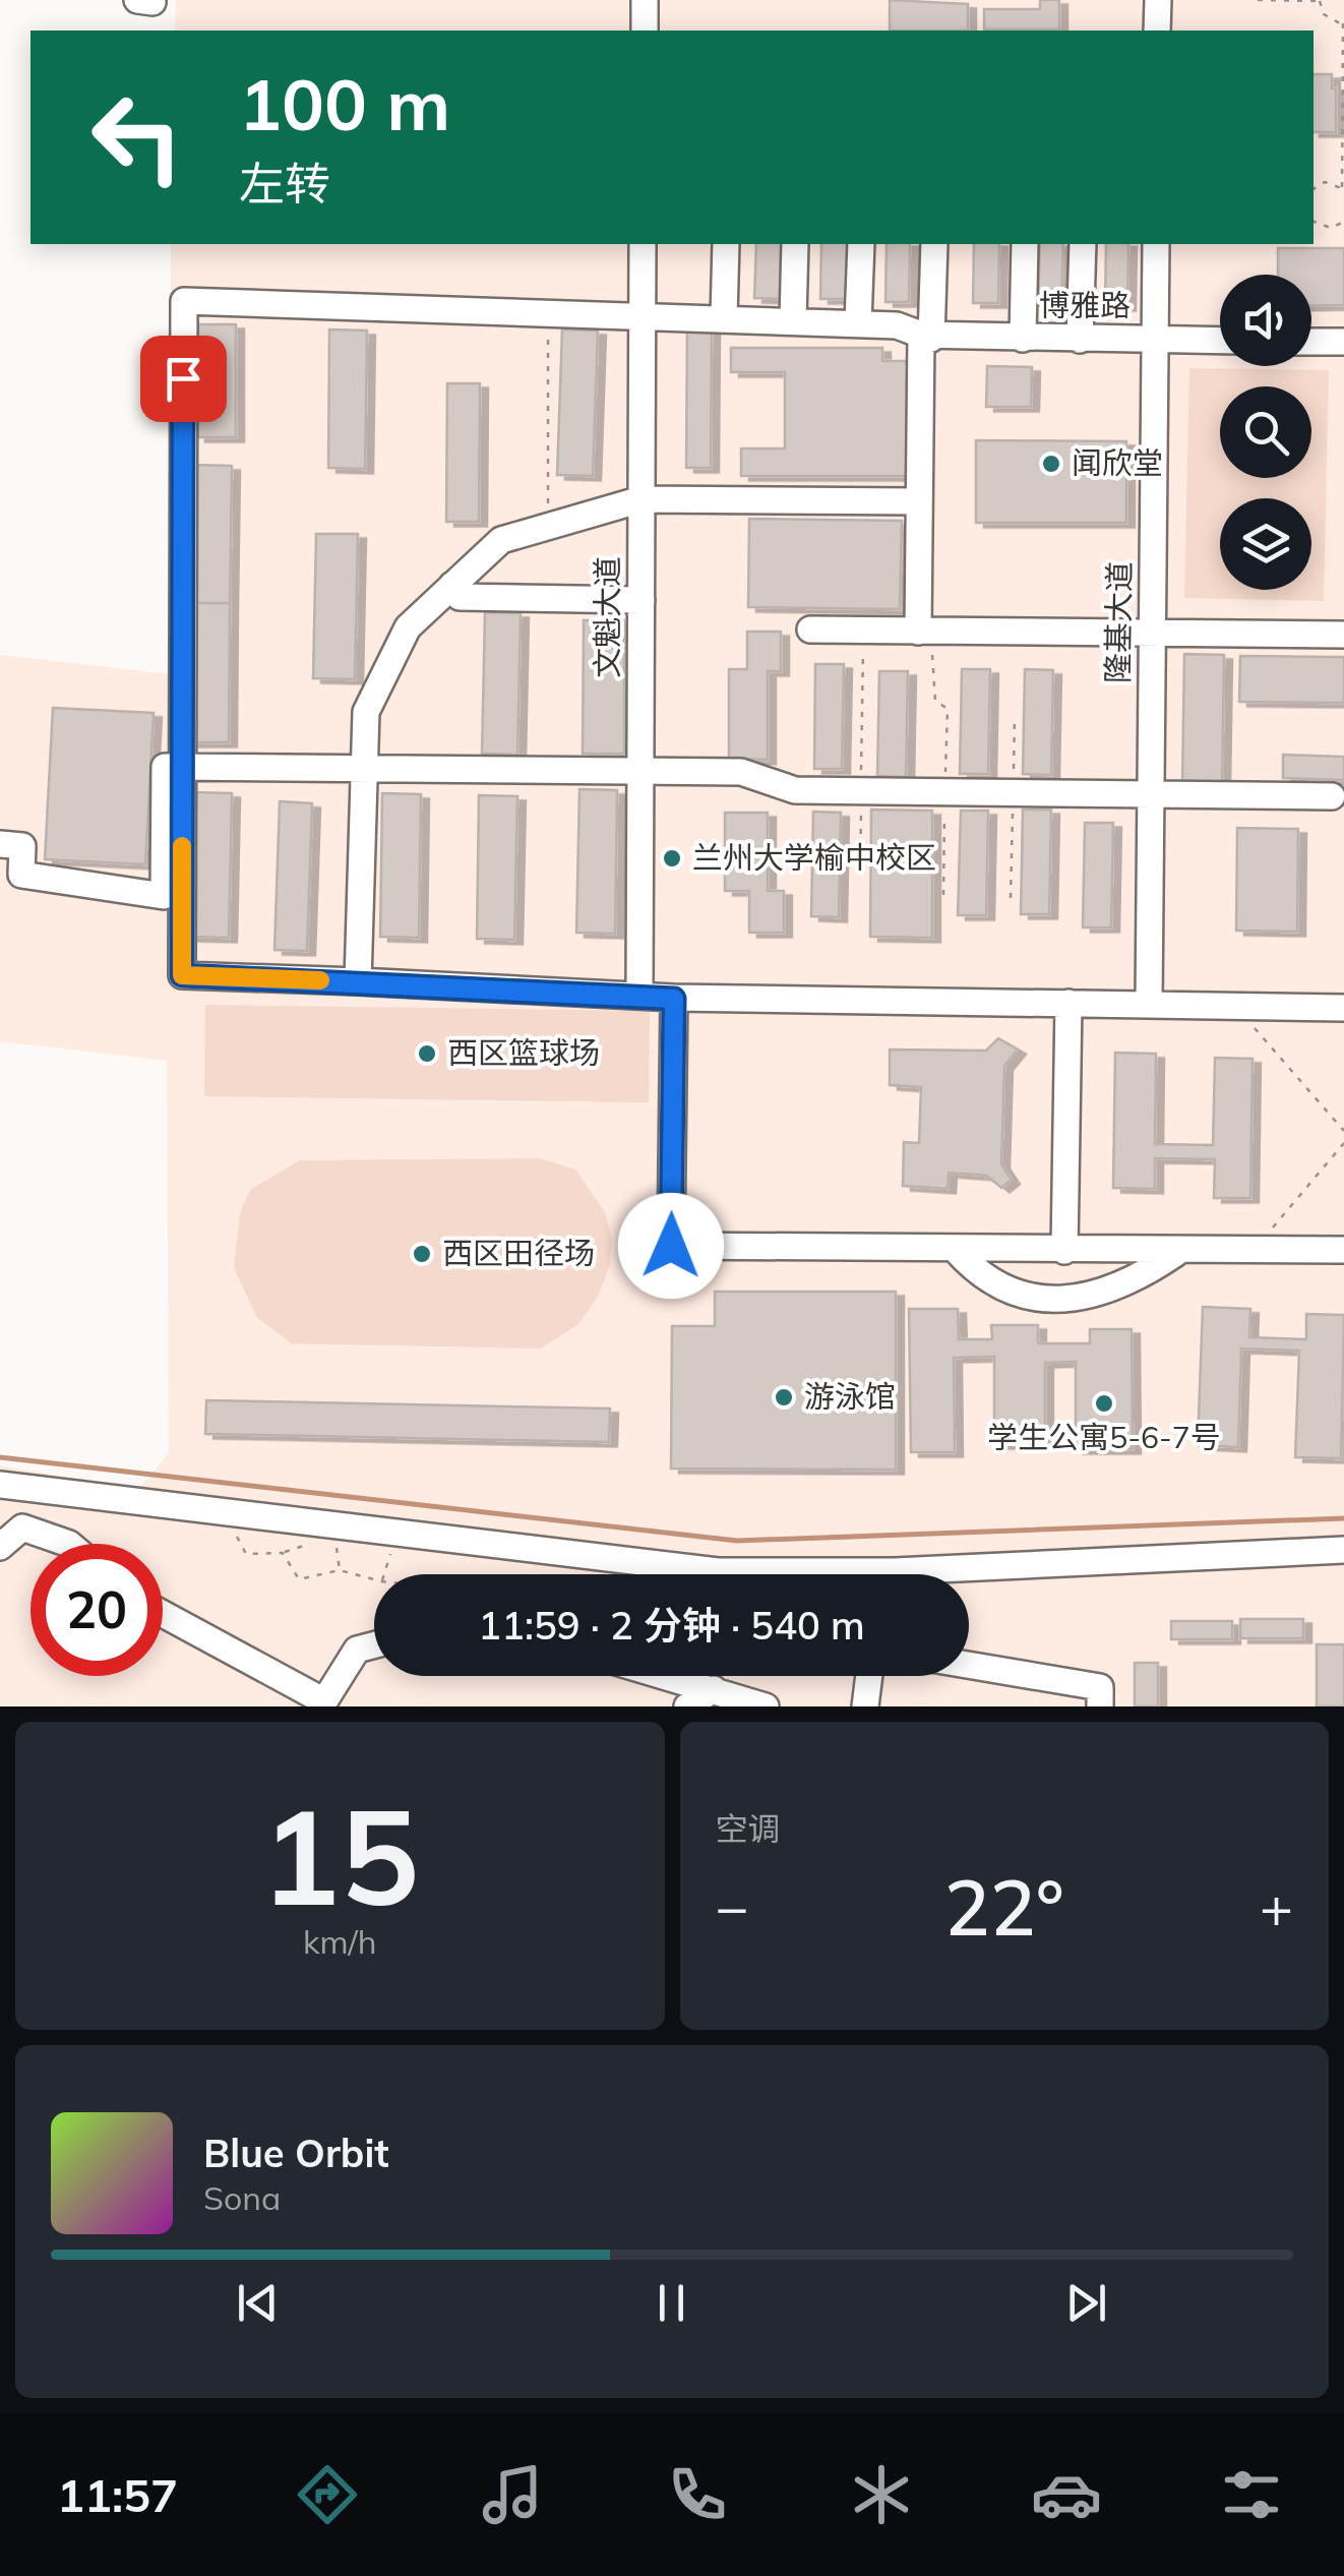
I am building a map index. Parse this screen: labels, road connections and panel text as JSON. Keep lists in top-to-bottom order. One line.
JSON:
{"streets":{"street":["博雅路","文魁大道","隆基大道"]},"crossings":[["博雅路","文魁大道"],["博雅路","隆基大道"]],"places":["闻欣堂","兰州大学榆中校区","西区篮球场","西区田径场","游泳馆","学生公寓5-6-7号"],"page":{"turn":["100 m","左转"],"limit":"20","trip":"11:59 · 2 分钟 · 540 m","tile":[["15","km/h"],"空调"],"heat":["−","22°","+"],"song":["Blue Orbit","Sona"],"tabs":"11:57"}}
